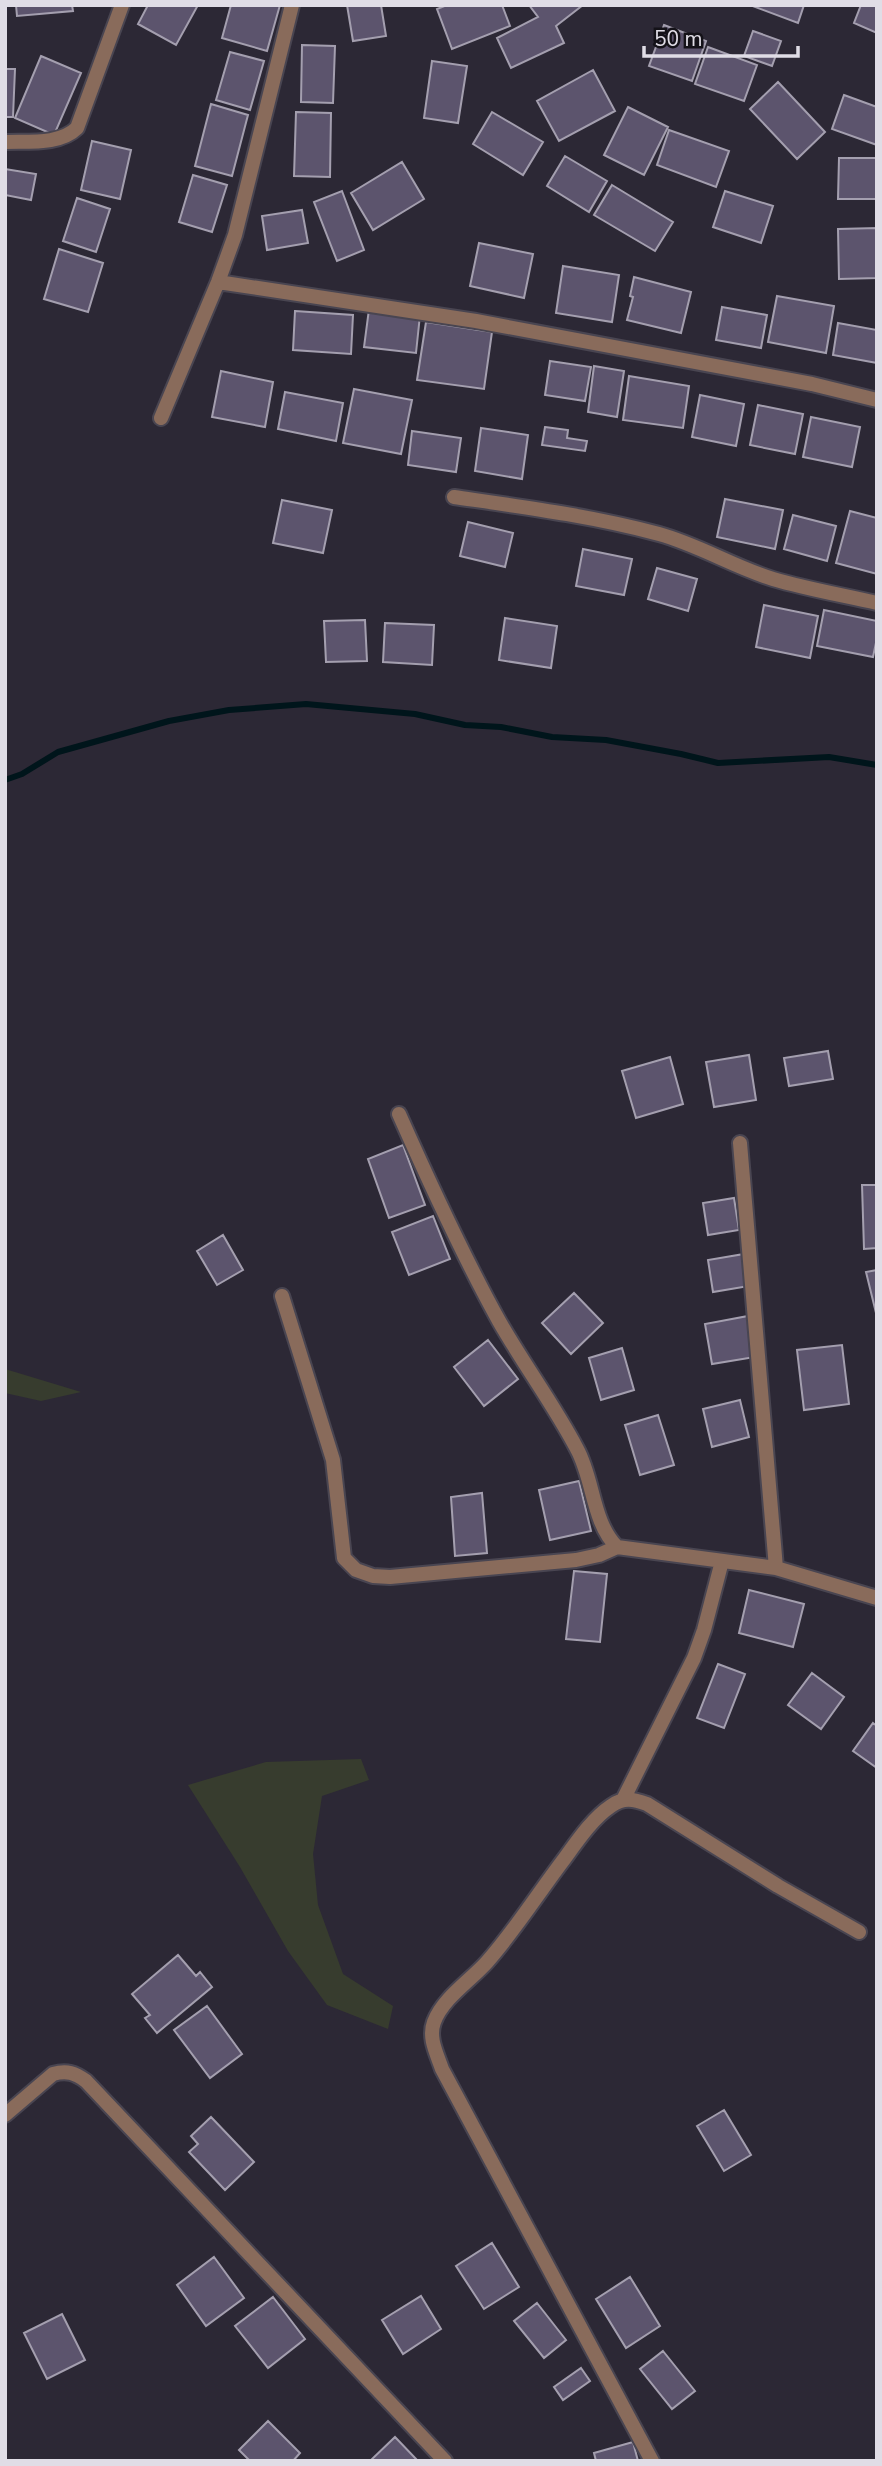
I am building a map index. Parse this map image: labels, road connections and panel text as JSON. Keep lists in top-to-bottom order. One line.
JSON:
{"scale_bar":"50 m"}
